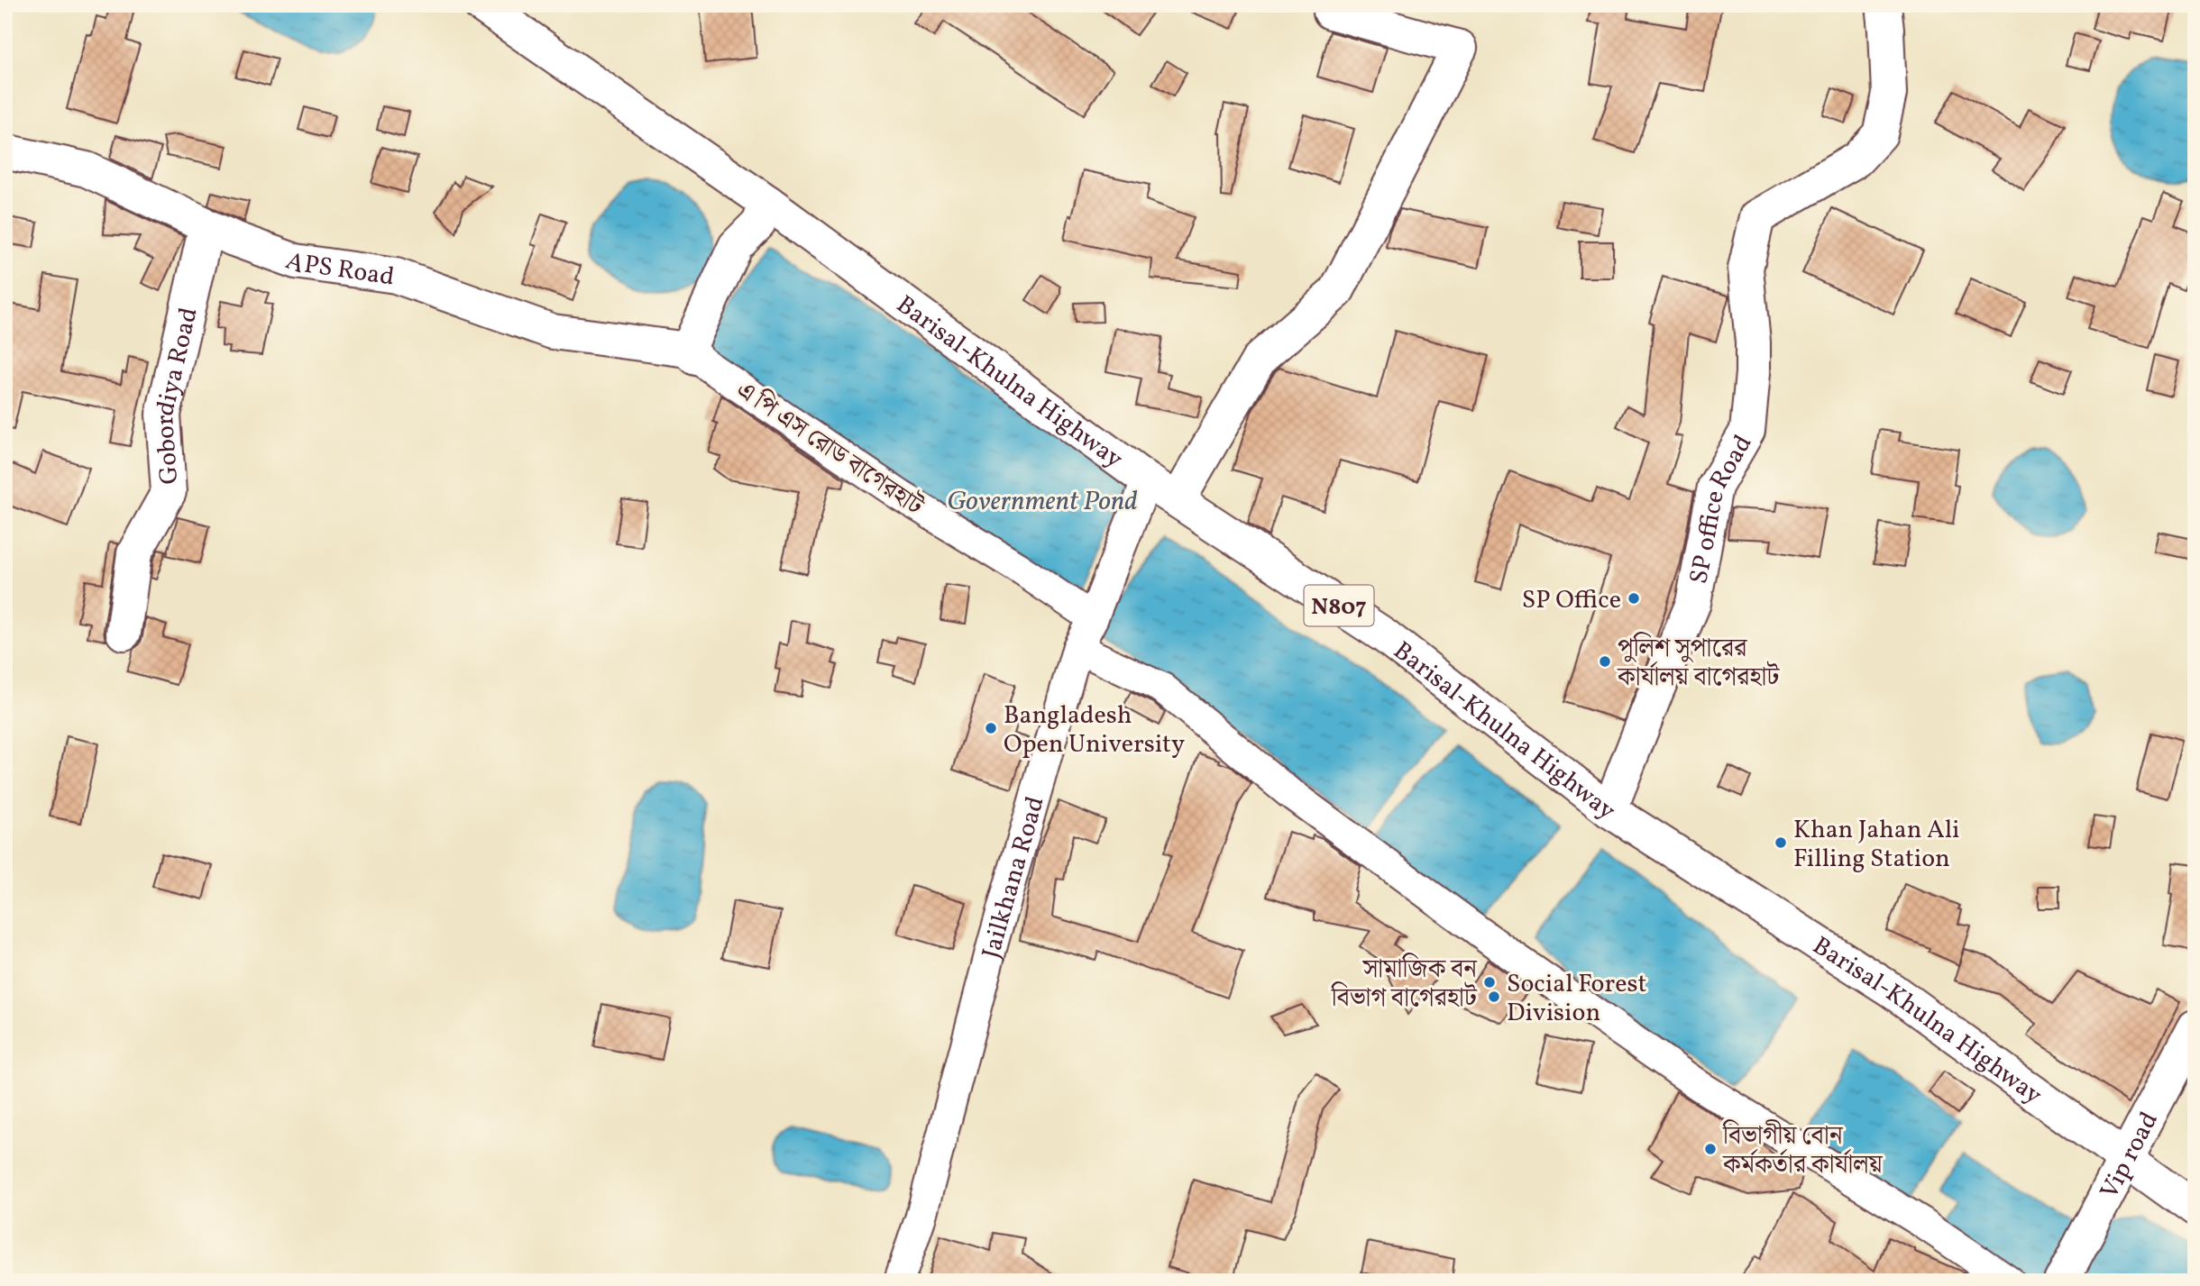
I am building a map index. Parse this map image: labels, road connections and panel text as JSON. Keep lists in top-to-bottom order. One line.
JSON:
{"streets":{"main road":["APS Road","Barisal-Khulna Highway","Gobordiya Road","SP office Road","N807","Vip road"],"street":["এ পি এস রোড বাগেরহাট","Jailkhana Road"]},"crossings":[["APS Road","Gobordiya Road"],["APS Road","এ পি এস রোড বাগেরহাট"],["Barisal-Khulna Highway","SP office Road"],["Barisal-Khulna Highway","Jailkhana Road"],["Barisal-Khulna Highway","Vip road"],["এ পি এস রোড বাগেরহাট","Jailkhana Road"]],"water":["Government Pond"],"places":["SP Office","পুলিশ সুপারের কার্যালয় বাগেরহাট","Bangladesh Open University","Khan Jahan Ali Filling Station","সামাজিক বন বিভাগ বাগেরহাট","Social Forest Division","বিভাগীয় বোন কর্মকর্তার কার্যালয়"]}
